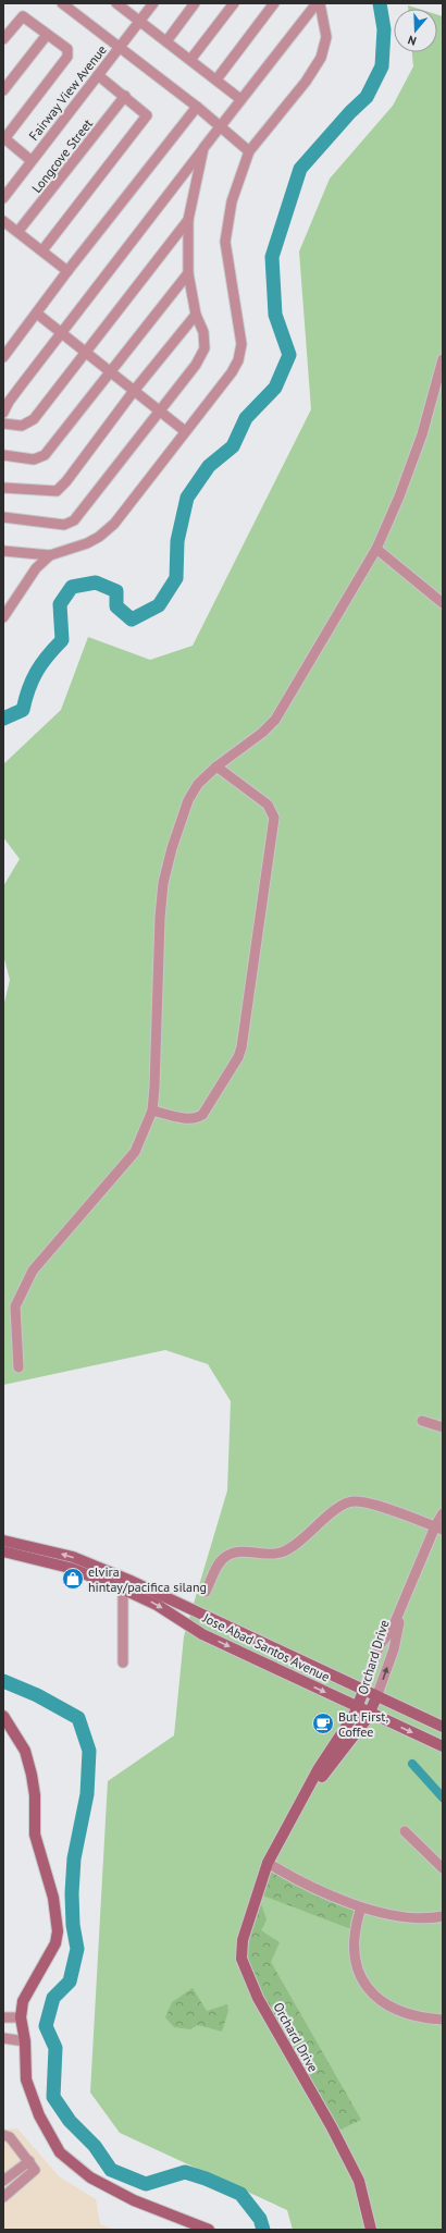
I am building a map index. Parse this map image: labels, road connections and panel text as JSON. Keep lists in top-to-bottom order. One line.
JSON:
{"streets":{"street":["Fairway View Avenue","Longcove Street","Jose Abad Santos Avenue","Orchard Drive"]},"crossings":[["Jose Abad Santos Avenue","Orchard Drive"]],"places":{"shop":["elvira hintay/pacifica silang"],"cafe":["But First, Coffee"]},"north":"bottom"}
